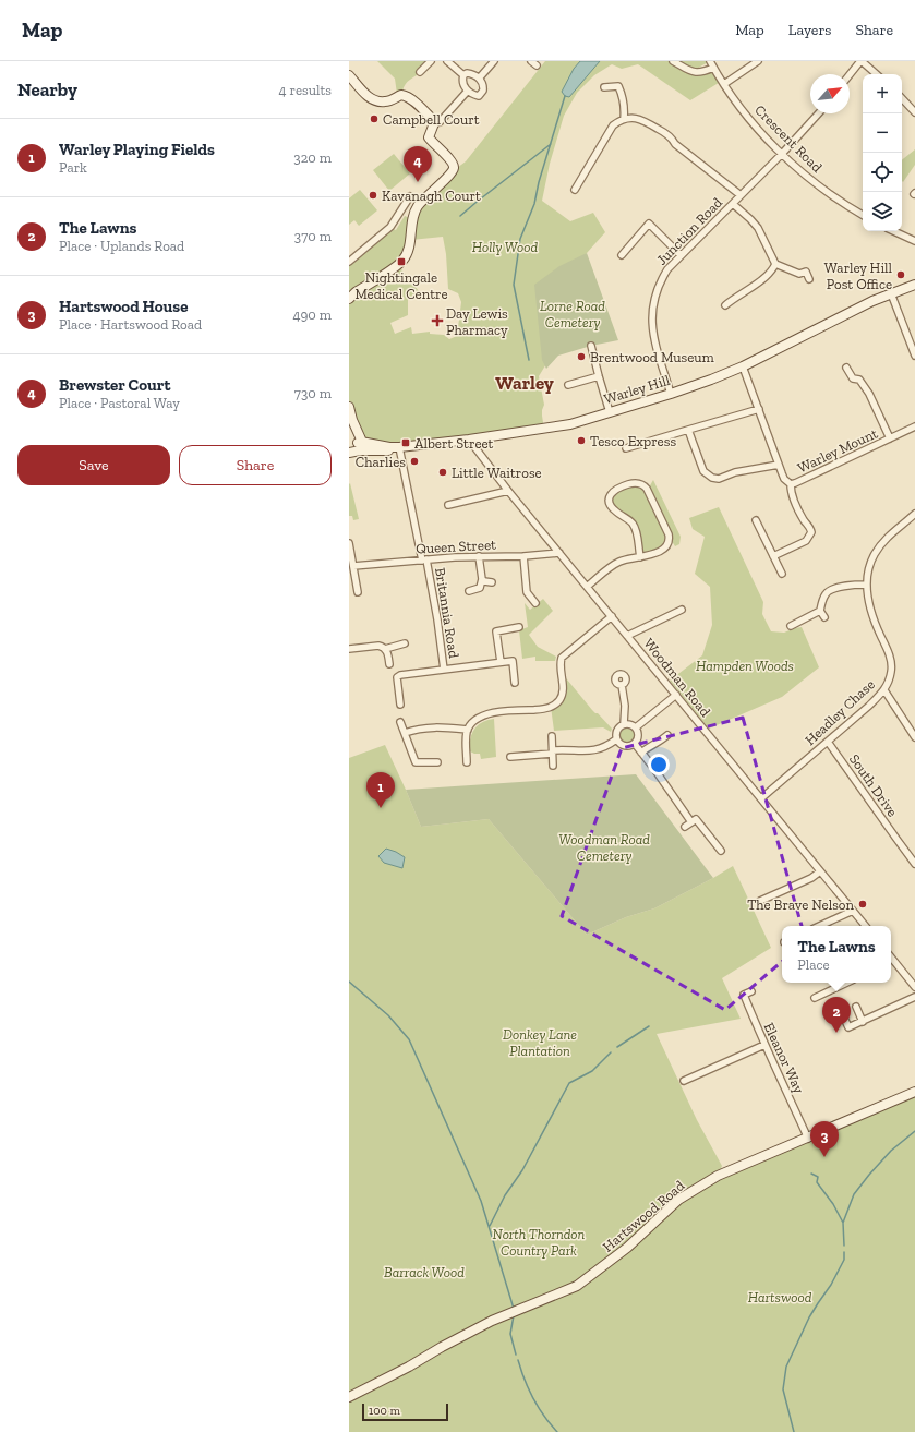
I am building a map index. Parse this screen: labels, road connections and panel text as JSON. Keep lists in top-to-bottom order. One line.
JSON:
{"streets":{"street":["Crescent Road","Junction Road","Warley Hill","Warley Mount","Queen Street","Britannia Road","Woodman Road","Headley Chase","South Drive","Eleanor Way","Hartswood Road"]},"crossings":[["Crescent Road","Junction Road"],["Junction Road","Warley Hill"],["Warley Hill","Warley Mount"],["Warley Hill","Woodman Road"],["Queen Street","Britannia Road"],["Queen Street","Woodman Road"],["Woodman Road","Headley Chase"],["Headley Chase","South Drive"],["Eleanor Way","Hartswood Road"]],"districts":["Warley"],"parks":["Holly Wood","Lorne Road Cemetery","Hampden Woods","Woodman Road Cemetery","Donkey Lane Plantation","North Thorndon Country Park","Barrack Wood","Hartswood"],"places":{"other":["Campbell Court","Kavanagh Court","Warley Hill Post Office","Brentwood Museum","Tesco Express","Charlies","Little Waitrose","The Brave Nelson"],"transit":["Nightingale Medical Centre","Albert Street"],"health":["Day Lewis Pharmacy"]},"scale_bar":"100 m","north":"top right","page":{"header":"Map","nav":["Map","Layers","Share"],"heading":["Nearby","4 results"],"map_buttons":["+","−"],"list":[{"mark":"1","name":"Warley Playing Fields","note":"Park","value":"320 m"},{"mark":"2","name":"The Lawns","note":"Place · Uplands Road","value":"370 m"},{"mark":"3","name":"Hartswood House","note":"Place · Hartswood Road","value":"490 m"},{"mark":"4","name":"Brewster Court","note":"Place · Pastoral Way","value":"730 m"}],"pins":["4","1","2","3"],"buttons":["Save","Share"],"popup":["The Lawns","Place"],"scale":"100 m"}}
